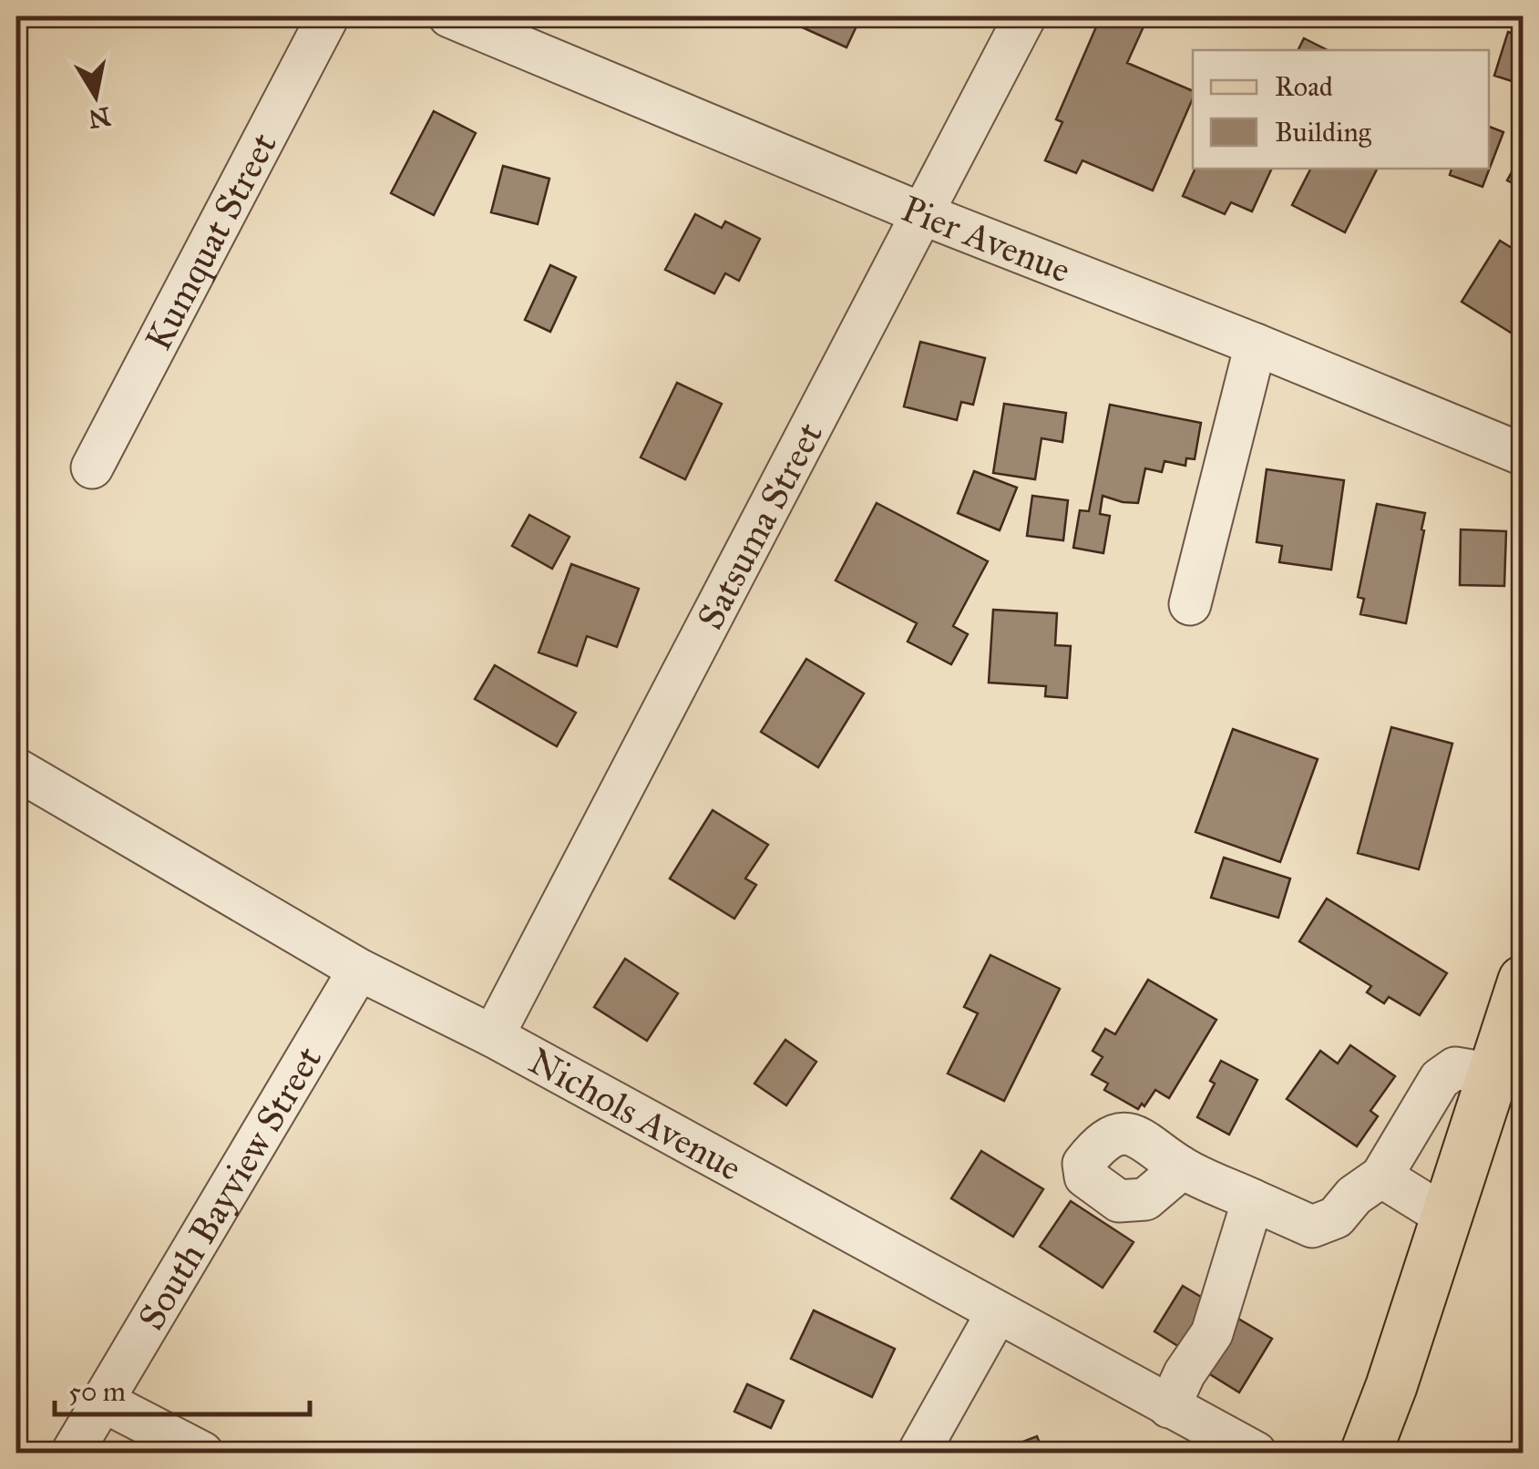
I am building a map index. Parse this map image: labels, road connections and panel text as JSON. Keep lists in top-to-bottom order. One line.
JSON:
{"streets":{"street":["Pier Avenue","Kumquat Street","Satsuma Street","Nichols Avenue","South Bayview Street"]},"crossings":[["Pier Avenue","Satsuma Street"],["Satsuma Street","Nichols Avenue"],["Nichols Avenue","South Bayview Street"]],"legend":["Road","Building"],"scale_bar":"50 m","north":"bottom"}
